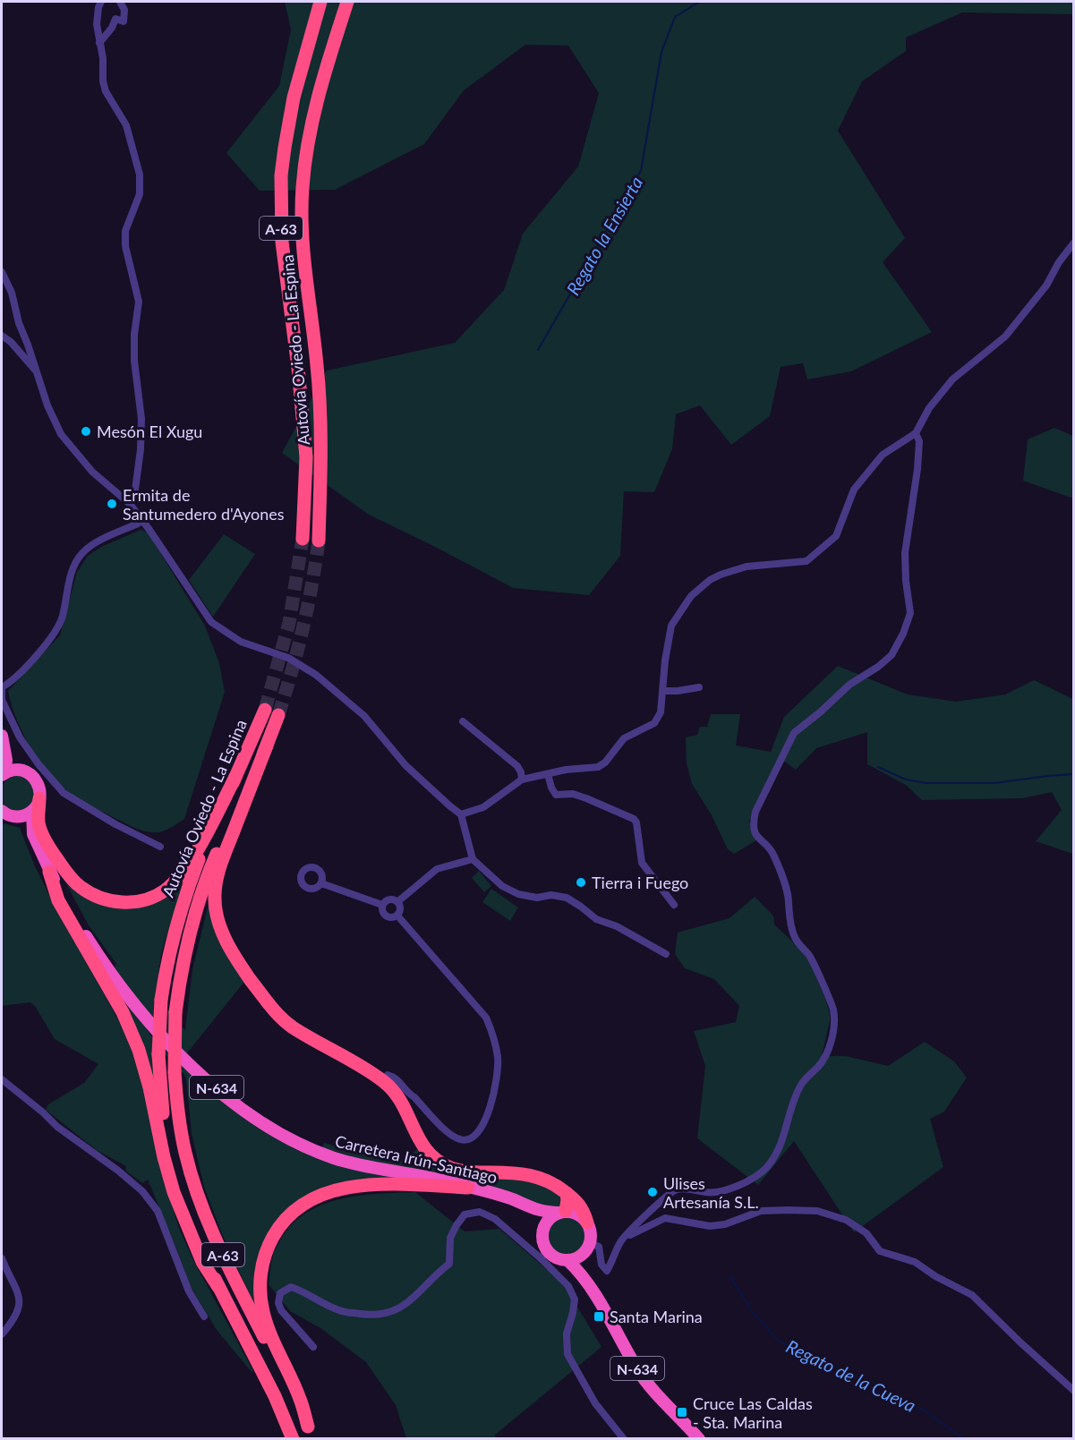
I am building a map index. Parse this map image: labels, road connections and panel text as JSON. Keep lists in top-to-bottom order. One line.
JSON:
{"streets":{"highway":["A-63","Autovía Oviedo - La Espina","N-634","Carretera Irún-Santiago"]},"crossings":[["N-634","Carretera Irún-Santiago"]],"water":["Regato la Ensierta","Regato de la Cueva"],"places":{"other":["Mesón El Xugu","Ermita de Santumedero d'Ayones","Tierra i Fuego","Ulises Artesanía S.L."],"transit":["Santa Marina","Cruce Las Caldas - Sta. Marina"]}}
